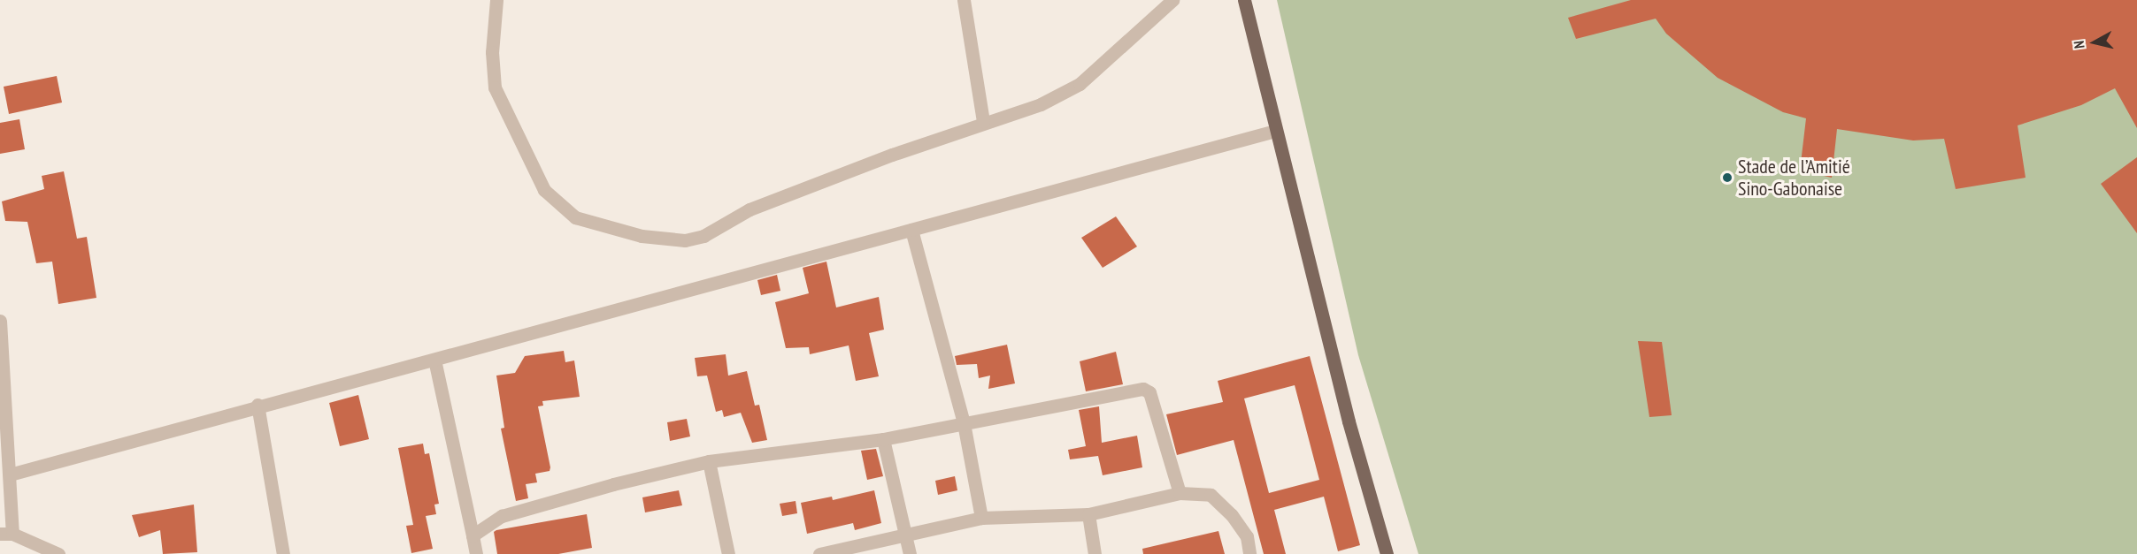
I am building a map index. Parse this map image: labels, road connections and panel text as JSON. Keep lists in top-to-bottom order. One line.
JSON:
{"places":["Stade de l’Amitié Sino-Gabonaise"],"north":"left"}
